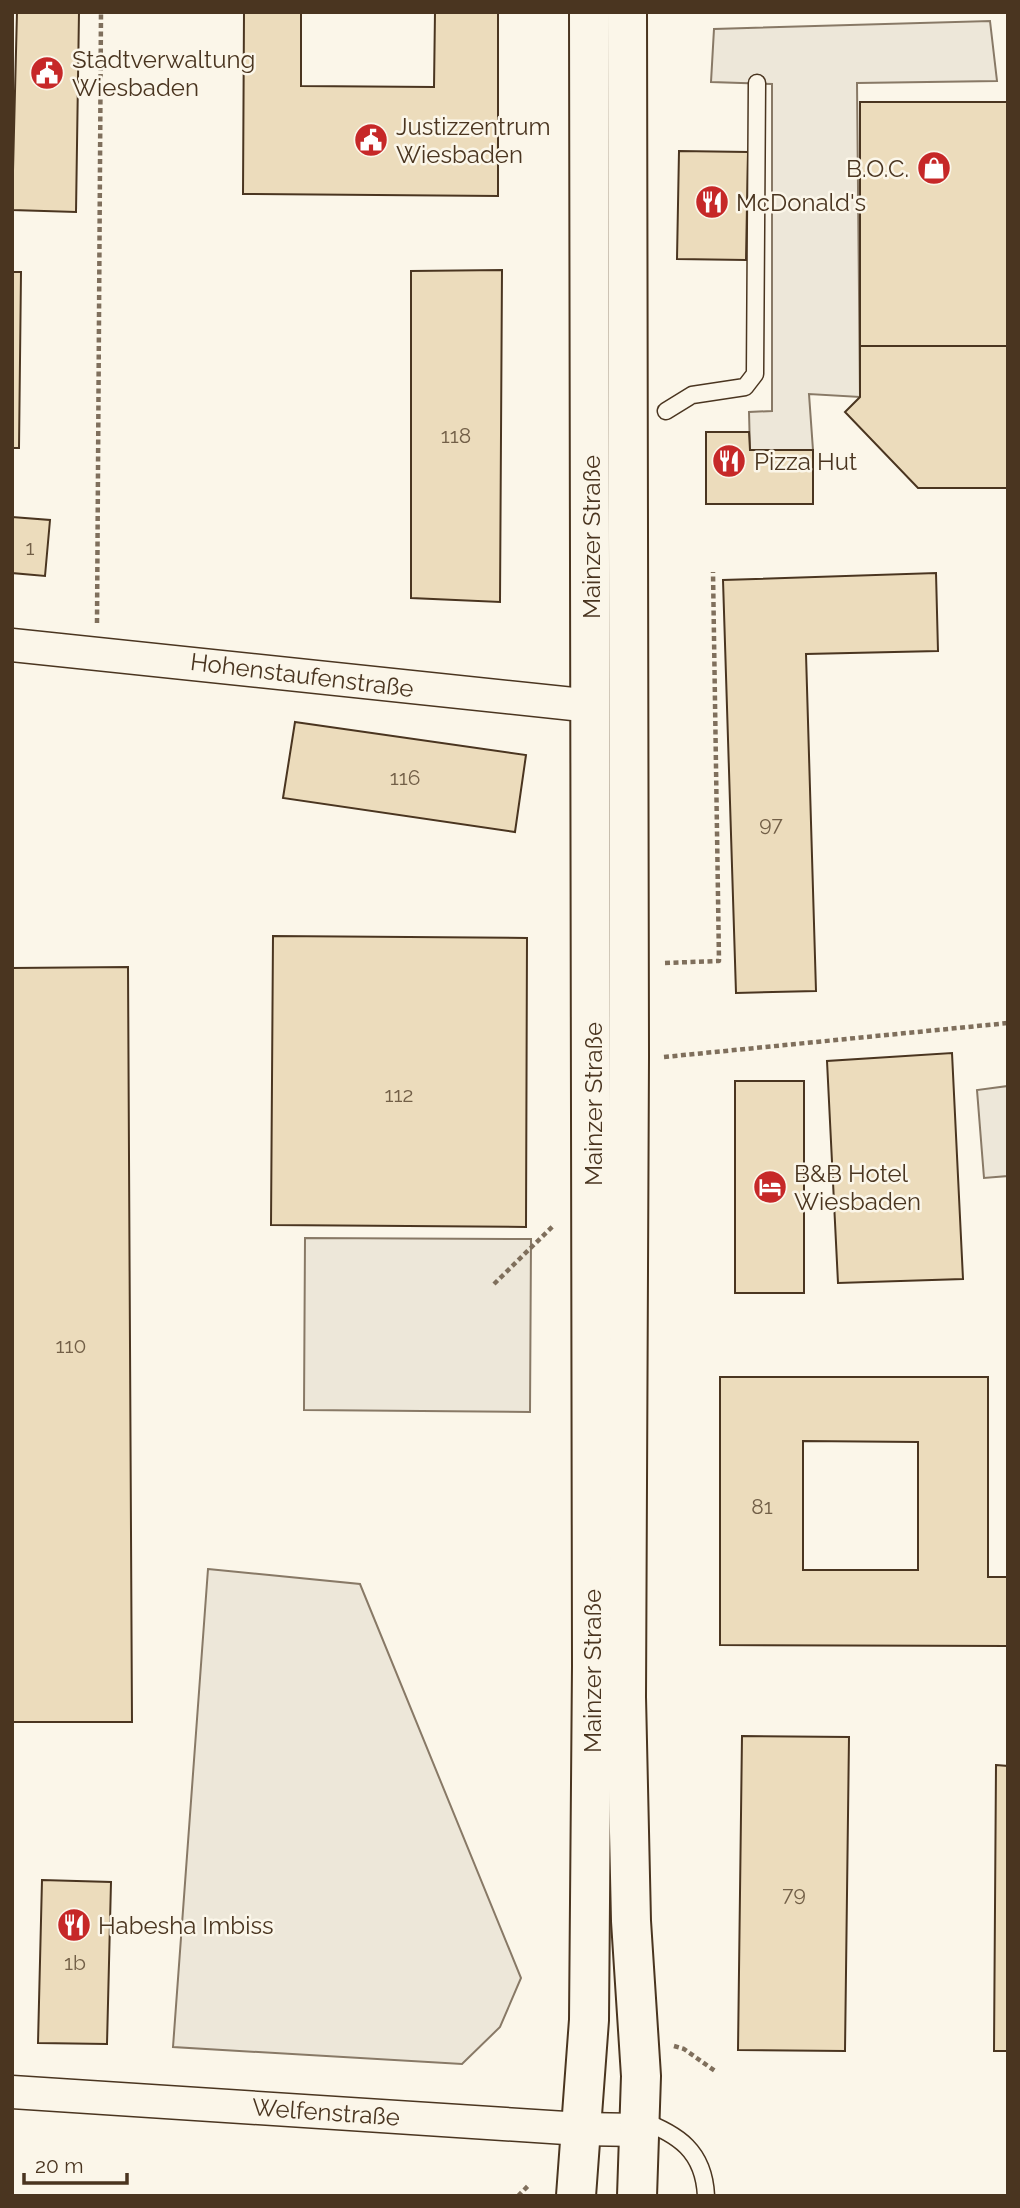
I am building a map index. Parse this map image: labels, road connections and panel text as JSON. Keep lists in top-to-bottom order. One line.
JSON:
{"streets":{"main road":["Mainzer Straße"],"street":["Hohenstaufenstraße","Welfenstraße"]},"crossings":[["Mainzer Straße","Hohenstaufenstraße"],["Mainzer Straße","Welfenstraße"]],"places":{"public building":["Stadtverwaltung Wiesbaden","Justizzentrum Wiesbaden"],"shop":["B.O.C."],"restaurant":["McDonald's","Pizza Hut","Habesha Imbiss"],"hotel":["B&B Hotel Wiesbaden"]},"house_numbers":["118","1","116","97","112","110","81","79","1b"],"scale_bar":"20 m"}
